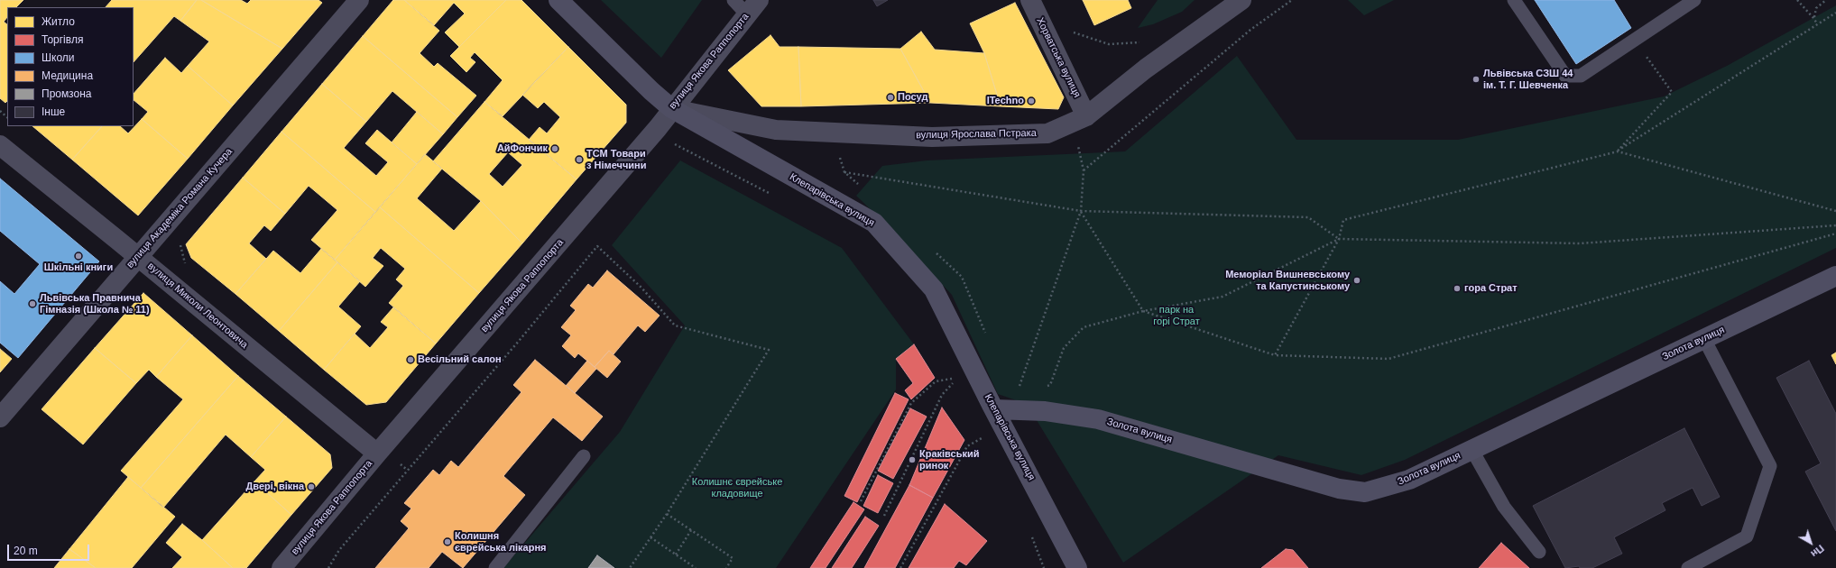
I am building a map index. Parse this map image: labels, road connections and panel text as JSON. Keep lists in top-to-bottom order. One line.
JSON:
{"streets":{"street":["Хорватська вулиця","вулиця Якова Раппопорта","вулиця Ярослава Пстрака","Клепарівська вулиця","вулиця Академіка Романа Кучера","вулиця Миколи Леонтовича","Золота вулиця"]},"crossings":[["Хорватська вулиця","вулиця Ярослава Пстрака"],["вулиця Якова Раппопорта","вулиця Ярослава Пстрака"],["вулиця Якова Раппопорта","Клепарівська вулиця"],["вулиця Якова Раппопорта","вулиця Миколи Леонтовича"],["вулиця Ярослава Пстрака","Клепарівська вулиця"],["Клепарівська вулиця","Золота вулиця"],["вулиця Академіка Романа Кучера","вулиця Миколи Леонтовича"]],"parks":["парк на горі Страт","Колишнє єврейське кладовище"],"places":["Львівська СЗШ 44 ім. Т. Г. Шевченка","Посуд","ITechno","АйФончик","ТСМ Товари з Німеччини","Шкільні книги","Меморіал Вишневському та Капустинському","гора Страт","Львівська Правнича Гімназія (Школа № 11)","Весільний салон","Краківський ринок","Двері, вікна","Колишня єврейська лікарня"],"legend":["Житло","Торгівля","Школи","Медицина","Промзона","Інше"],"scale_bar":"20 m","north":"bottom right"}
